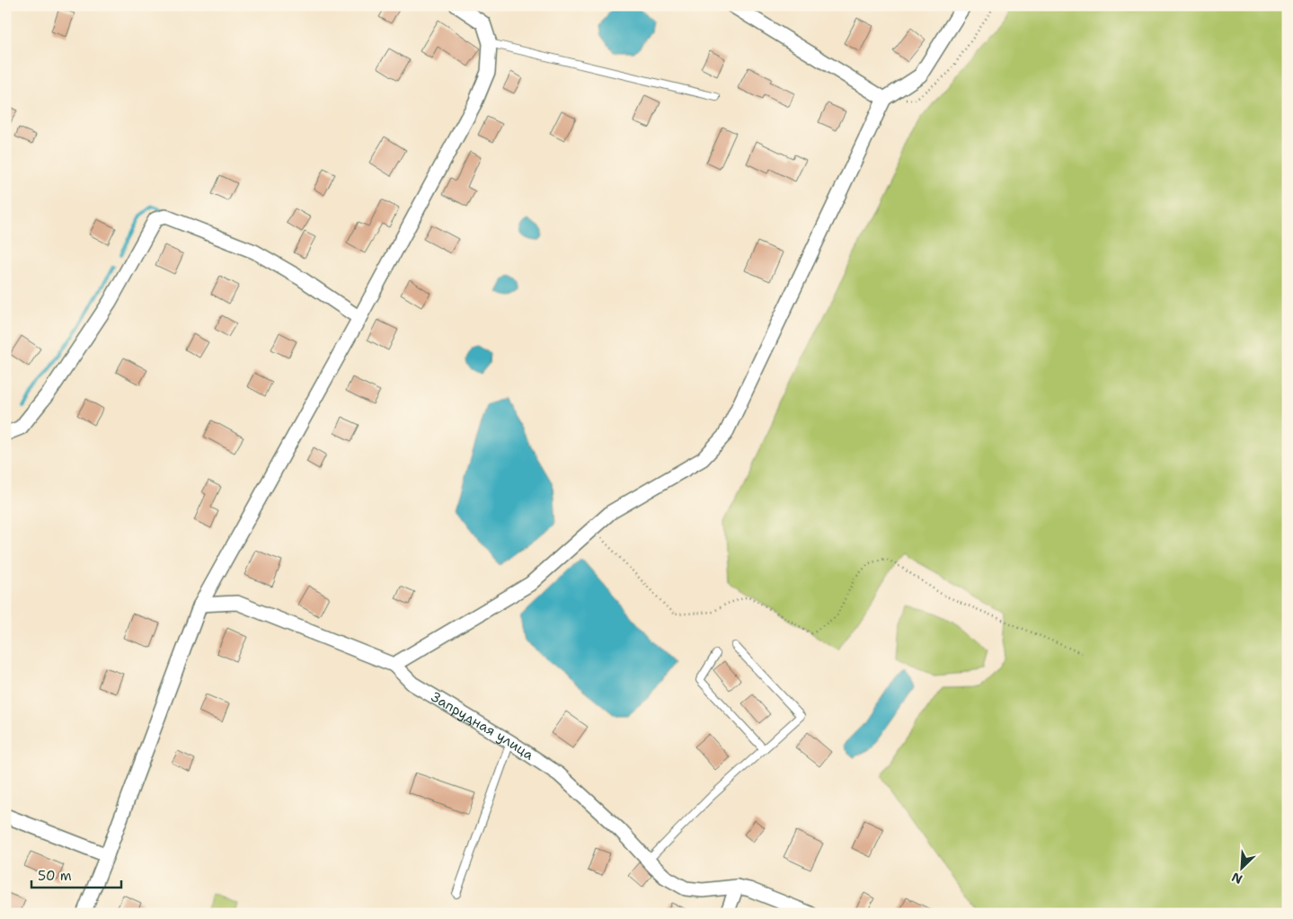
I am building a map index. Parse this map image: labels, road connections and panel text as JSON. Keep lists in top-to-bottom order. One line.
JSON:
{"streets":{"street":["Запрудная улица"]},"scale_bar":"50 m","north":"bottom left"}
